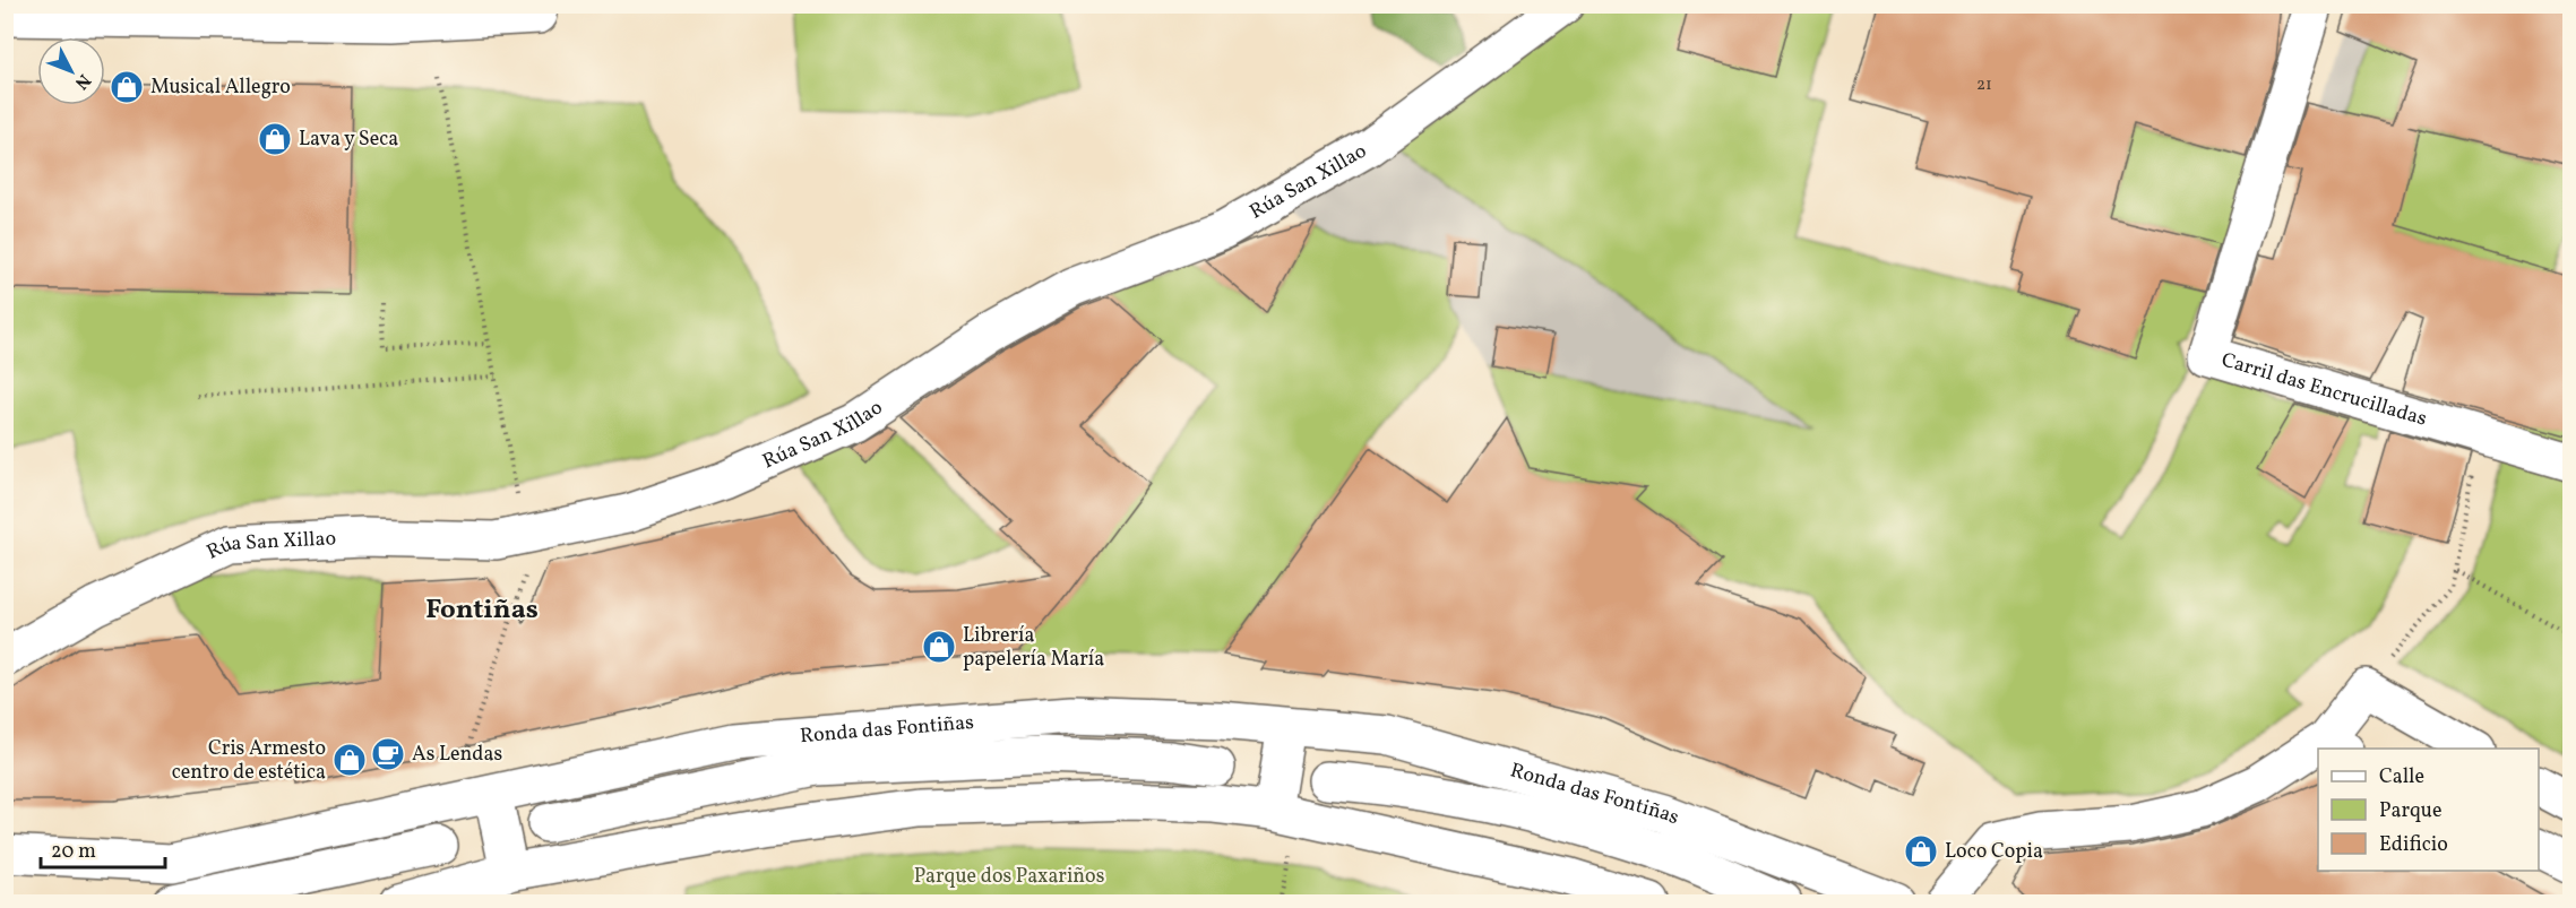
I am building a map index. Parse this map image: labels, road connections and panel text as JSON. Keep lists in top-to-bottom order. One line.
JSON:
{"streets":{"street":["Rúa San Xillao","Carril das Encrucilladas","Ronda das Fontiñas"]},"districts":["Fontiñas"],"parks":["Parque dos Paxariños"],"places":{"shop":["Musical Allegro","Lava y Seca","Librería papelería María","Cris Armesto centro de estética","Loco Copia"],"cafe":["As Lendas"]},"house_numbers":["21"],"legend":["Calle","Parque","Edificio"],"scale_bar":"20 m","north":"bottom right"}
